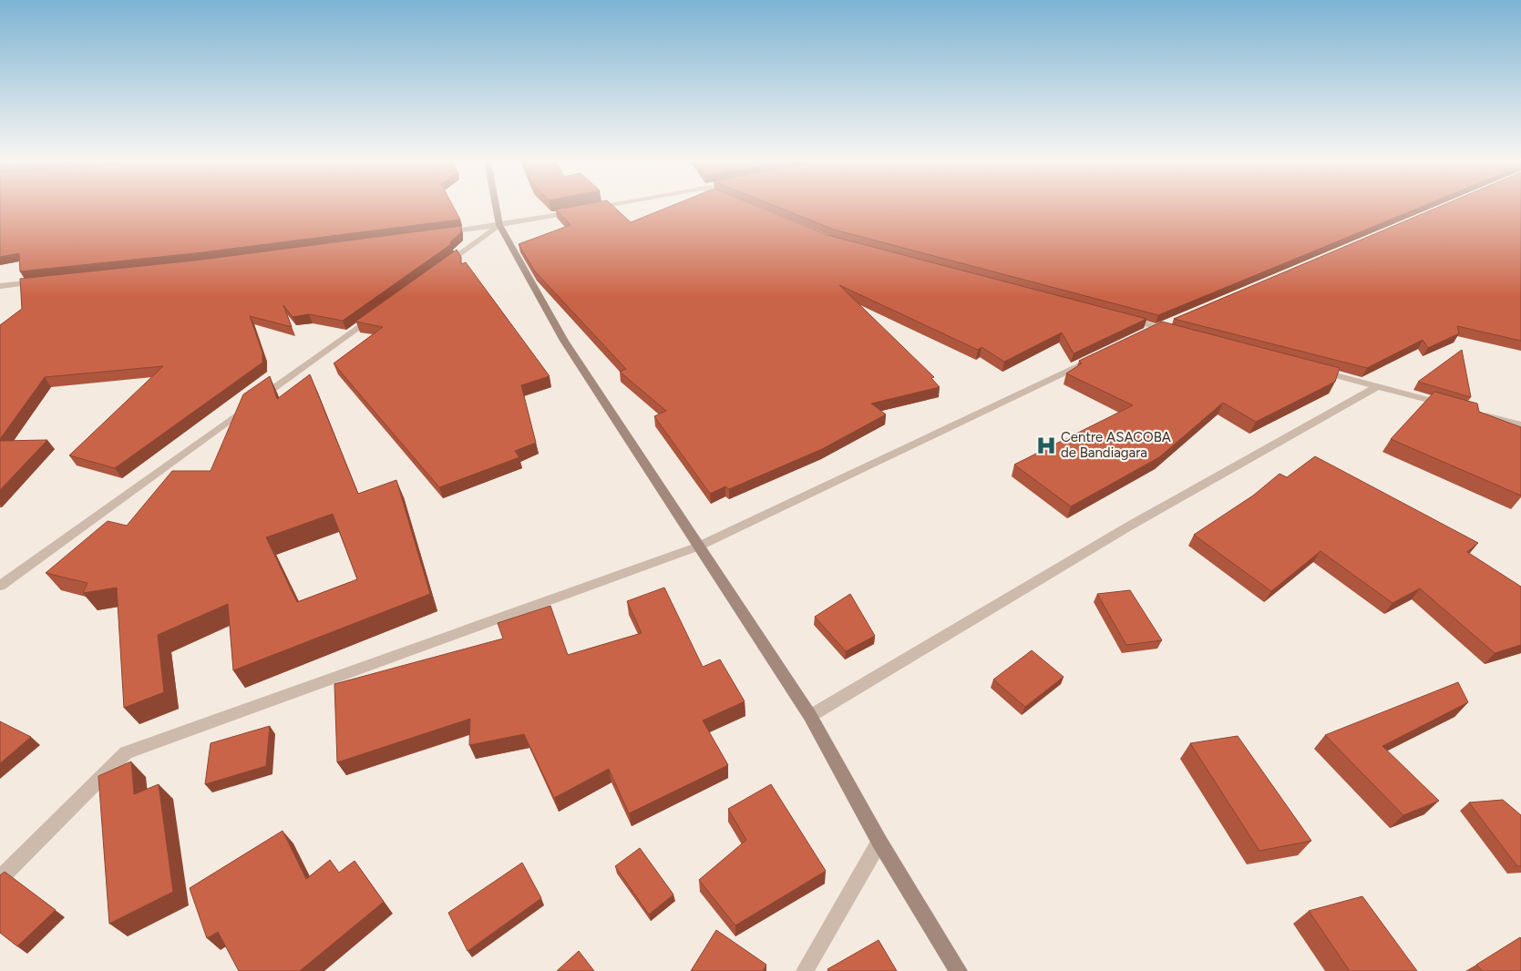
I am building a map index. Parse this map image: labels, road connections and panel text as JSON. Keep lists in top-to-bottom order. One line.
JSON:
{"places":{"hospital":["Centre ASACOBA de Bandiagara"]}}
